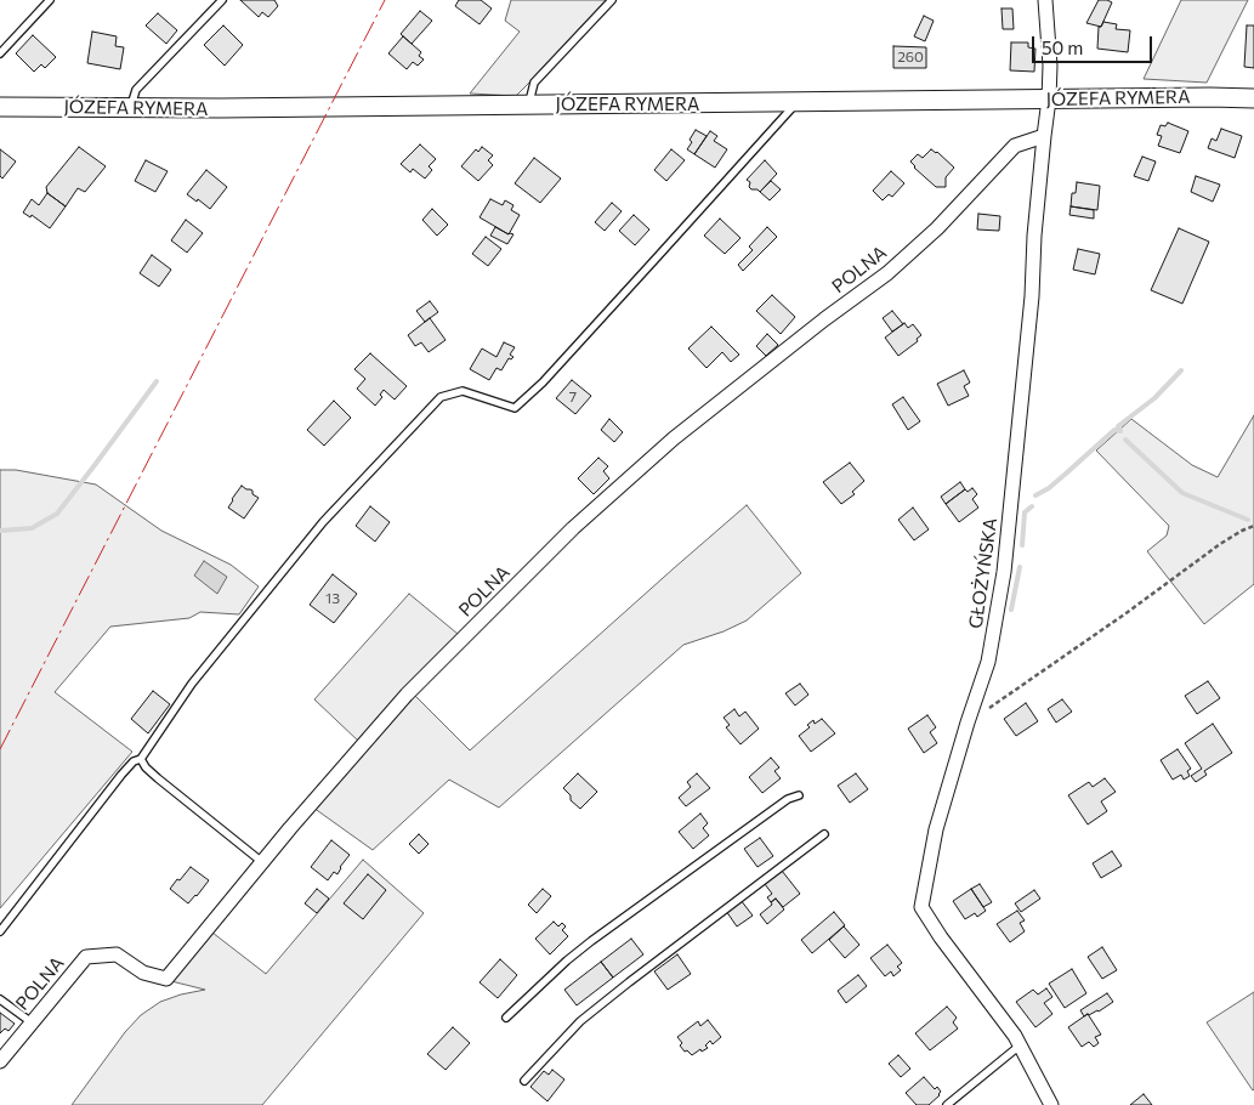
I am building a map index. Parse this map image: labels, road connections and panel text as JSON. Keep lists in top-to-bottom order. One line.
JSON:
{"streets":{"street":["JÓZEFA RYMERA","POLNA","GŁOŻYŃSKA"]},"crossings":[["JÓZEFA RYMERA","GŁOŻYŃSKA"],["POLNA","GŁOŻYŃSKA"]],"house_numbers":["260","7","13"],"scale_bar":"50 m"}
